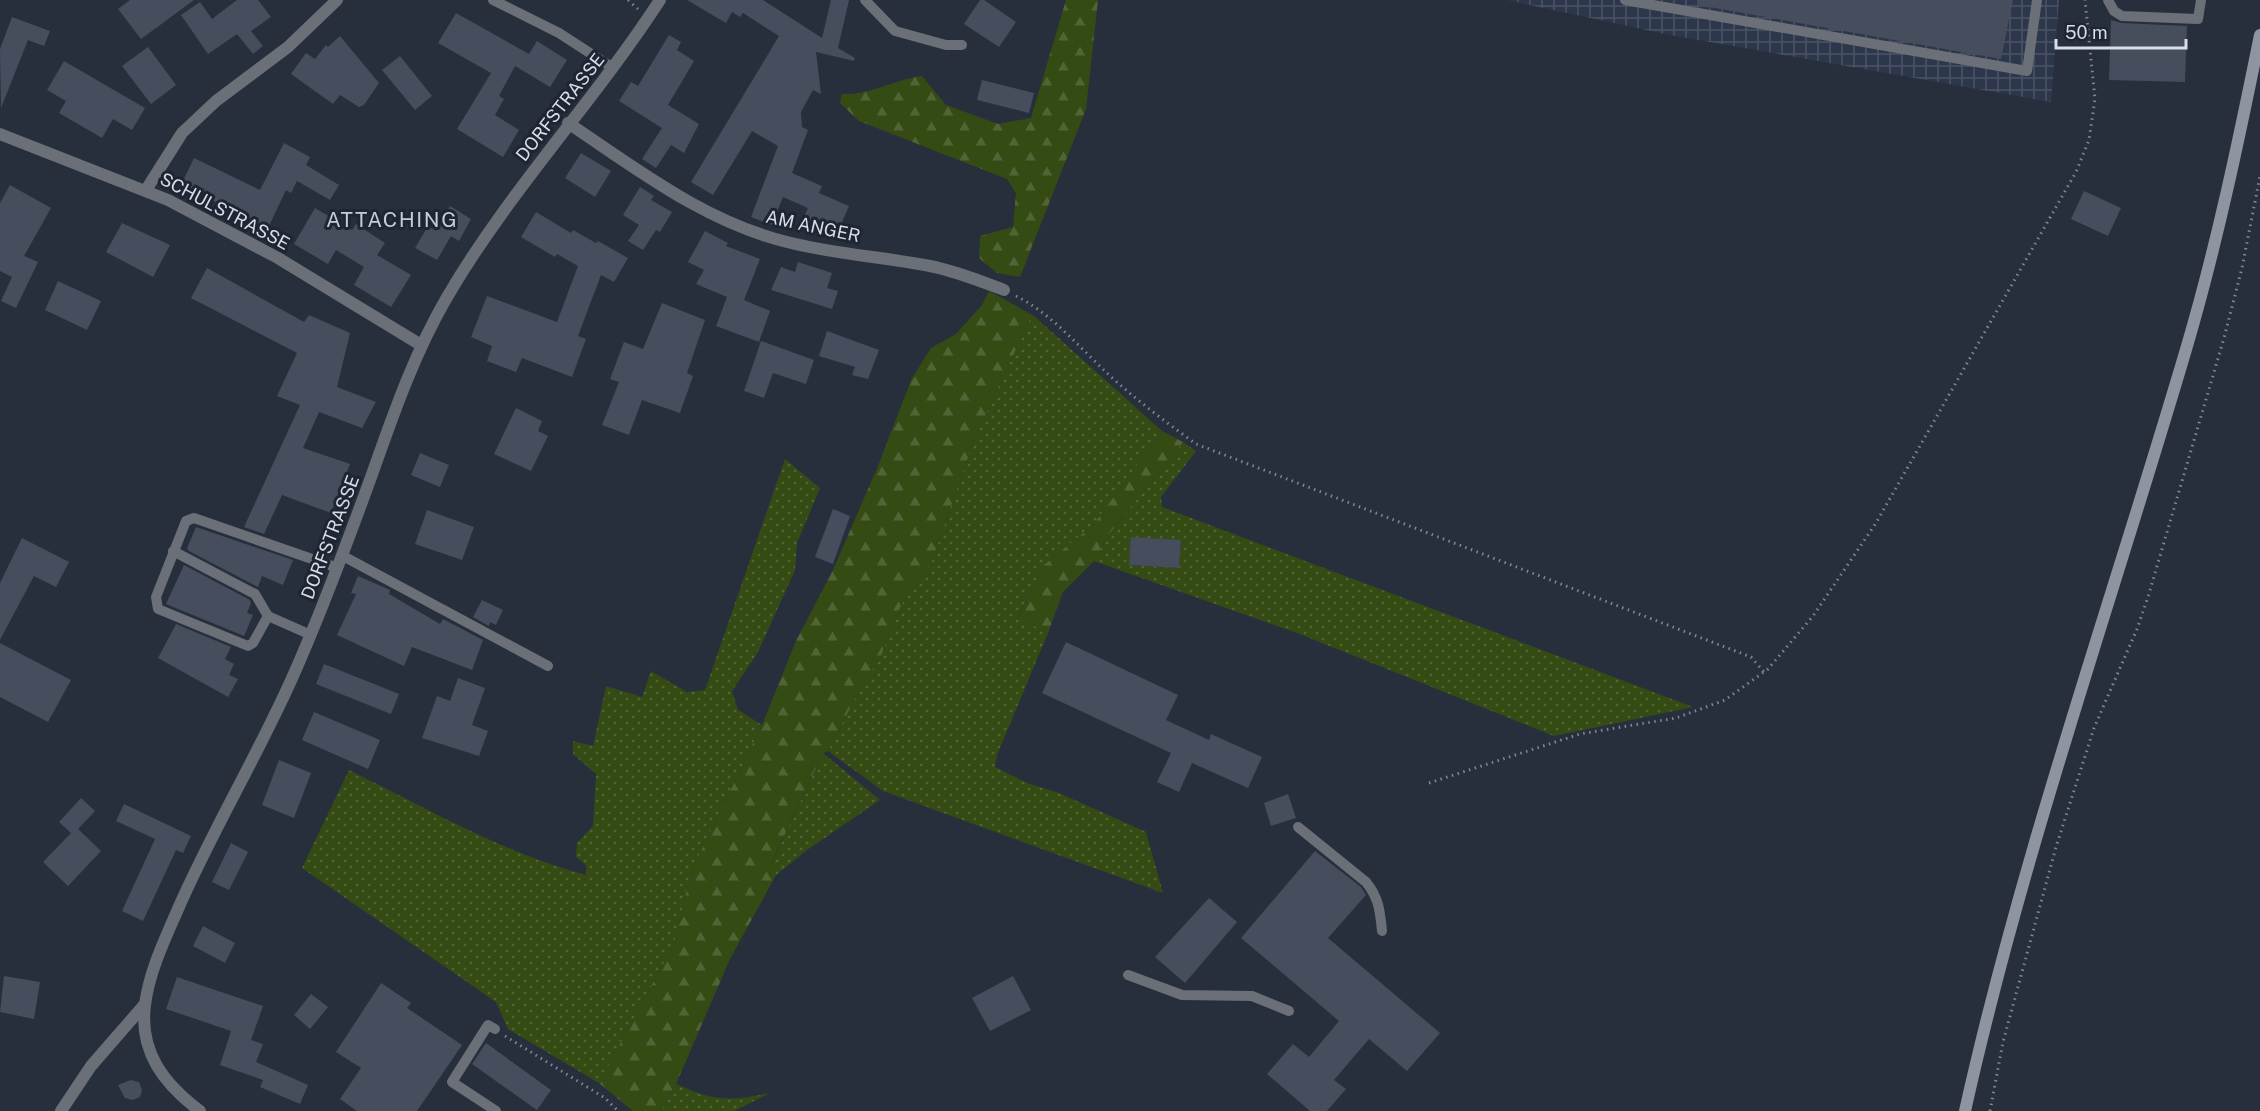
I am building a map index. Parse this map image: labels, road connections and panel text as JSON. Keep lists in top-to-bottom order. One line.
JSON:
{"streets":{"street":["DORFSTRASSE","SCHULSTRASSE","AM ANGER"]},"crossings":[["DORFSTRASSE","SCHULSTRASSE"],["DORFSTRASSE","AM ANGER"]],"districts":["ATTACHING"],"scale_bar":"50 m"}
